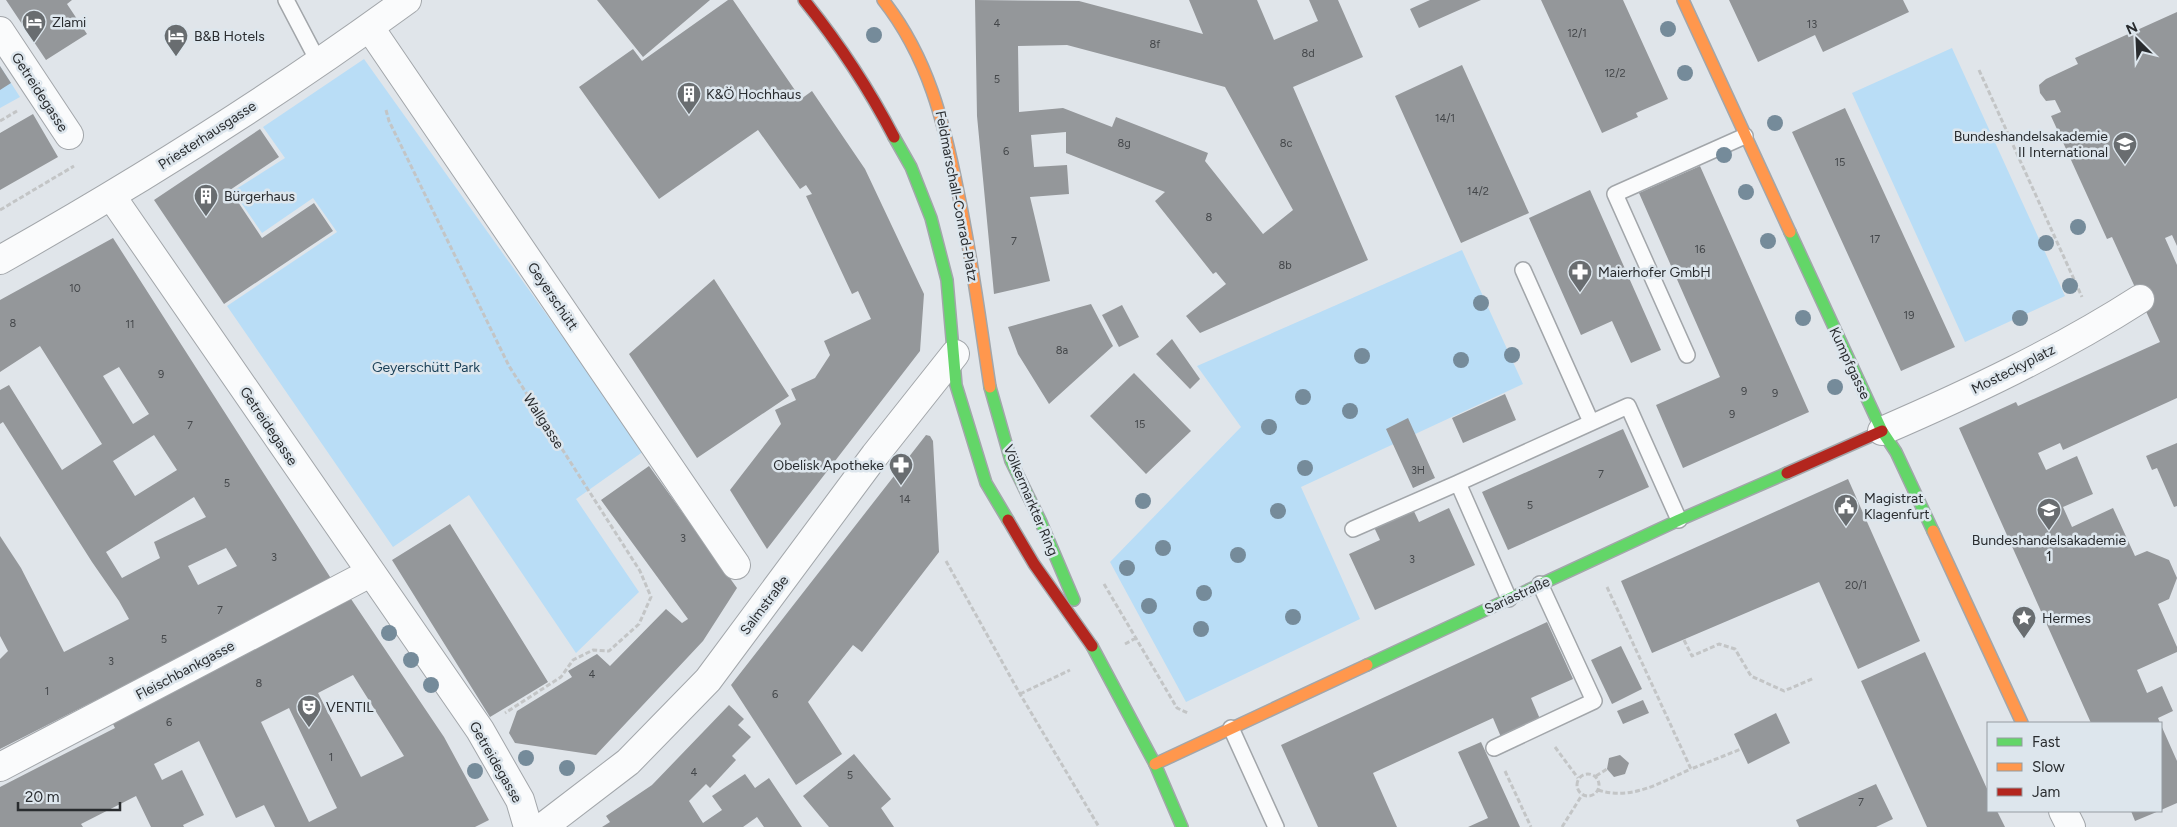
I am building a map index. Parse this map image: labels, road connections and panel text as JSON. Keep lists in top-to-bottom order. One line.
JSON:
{"streets":{"main road":["Feldmarschall-Conrad-Platz","Kumpfgasse","Völkermarkter Ring","Sariastraße"],"street":["Getreidegasse","Priesterhausgasse","Geyerschütt","Mosteckyplatz","Salmstraße","Fleischbankgasse"],"path":["Wallgasse"]},"crossings":[["Getreidegasse","Priesterhausgasse"],["Getreidegasse","Wallgasse"],["Getreidegasse","Fleischbankgasse"],["Priesterhausgasse","Geyerschütt"],["Feldmarschall-Conrad-Platz","Völkermarkter Ring"],["Feldmarschall-Conrad-Platz","Salmstraße"],["Kumpfgasse","Mosteckyplatz"],["Kumpfgasse","Sariastraße"],["Mosteckyplatz","Sariastraße"],["Völkermarkter Ring","Sariastraße"],["Völkermarkter Ring","Salmstraße"]],"parks":["Geyerschütt Park"],"places":{"hotel":["Zlami","B&B Hotels"],"building":["K&Ö Hochhaus","Bürgerhaus"],"school or university":["Bundeshandelsakademie II International","Bundeshandelsakademie 1"],"pharmacy":["Maierhofer GmbH","Obelisk Apotheke"],"public building":["Magistrat Klagenfurt"],"place":["Hermes"],"theatre":["VENTIL"]},"house_numbers":["4","13","12/1","8f","8d","12/2","5","14/1","8g","8c","6","15","14/2","8","17","7","16","8b","10","19","8","11","8a","9","9","9","9","15","7","3H","7","5","14","5","3","3","3","20/1","7","5","3","4","8","1","6","6","1","4","5","7"],"legend":["Fast","Slow","Jam"],"scale_bar":"20 m","north":"top left"}
